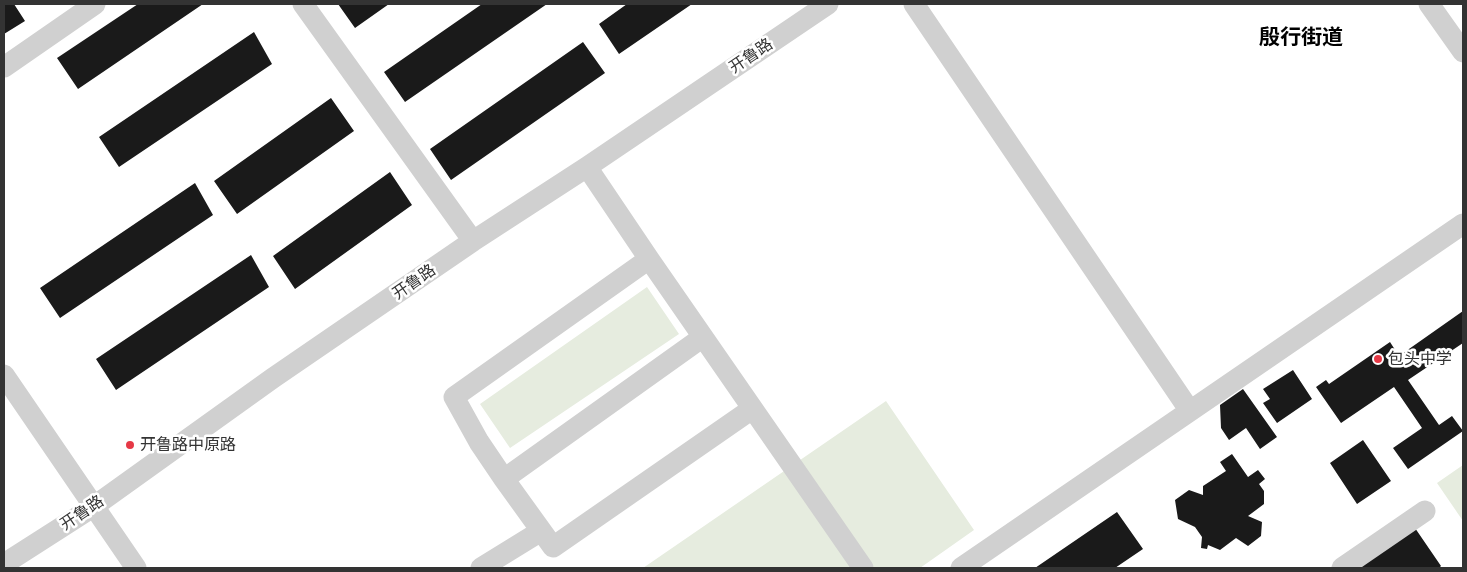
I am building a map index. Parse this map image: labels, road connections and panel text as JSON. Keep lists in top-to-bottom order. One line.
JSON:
{"streets":{"street":["开鲁路"]},"districts":["殷行街道"],"places":["包头中学","开鲁路中原路"]}
